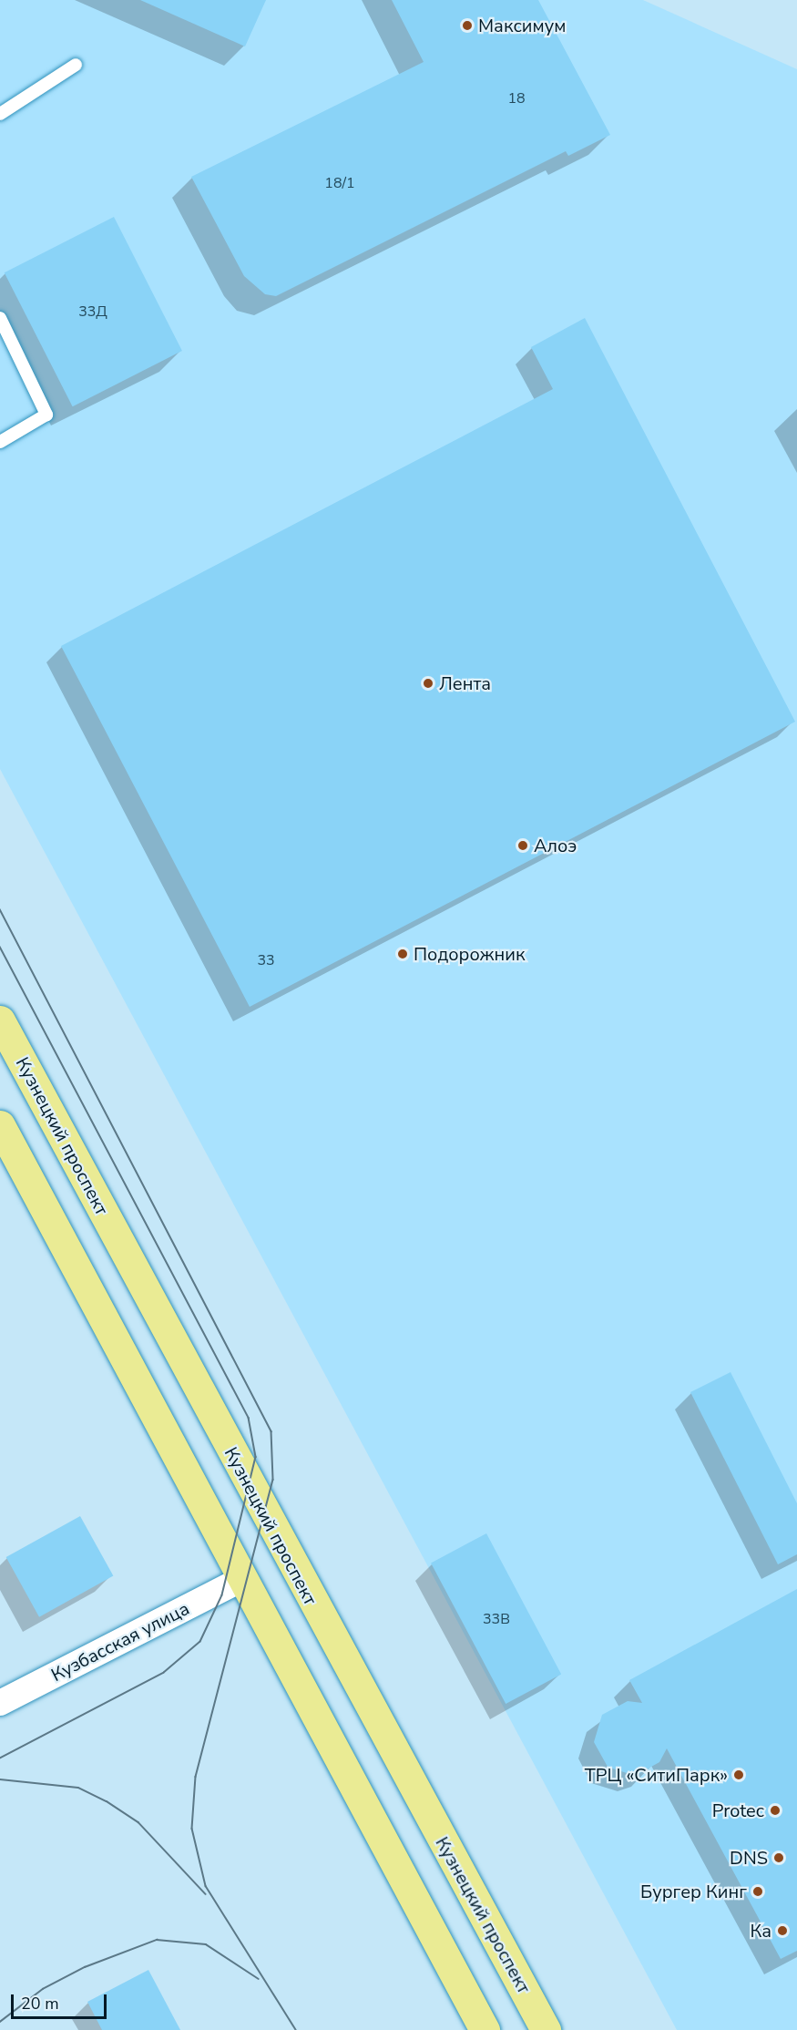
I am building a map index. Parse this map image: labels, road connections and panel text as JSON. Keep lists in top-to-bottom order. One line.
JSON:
{"streets":{"main road":["Кузнецкий проспект"],"street":["Кузбасская улица"]},"places":["Максимум","Лента","Алоэ","Подорожник","ТРЦ «СитиПарк»","Protec","DNS","Бургер Кинг","Ка"],"house_numbers":["18","18/1","33Д","33","33В"],"scale_bar":"20 m"}
